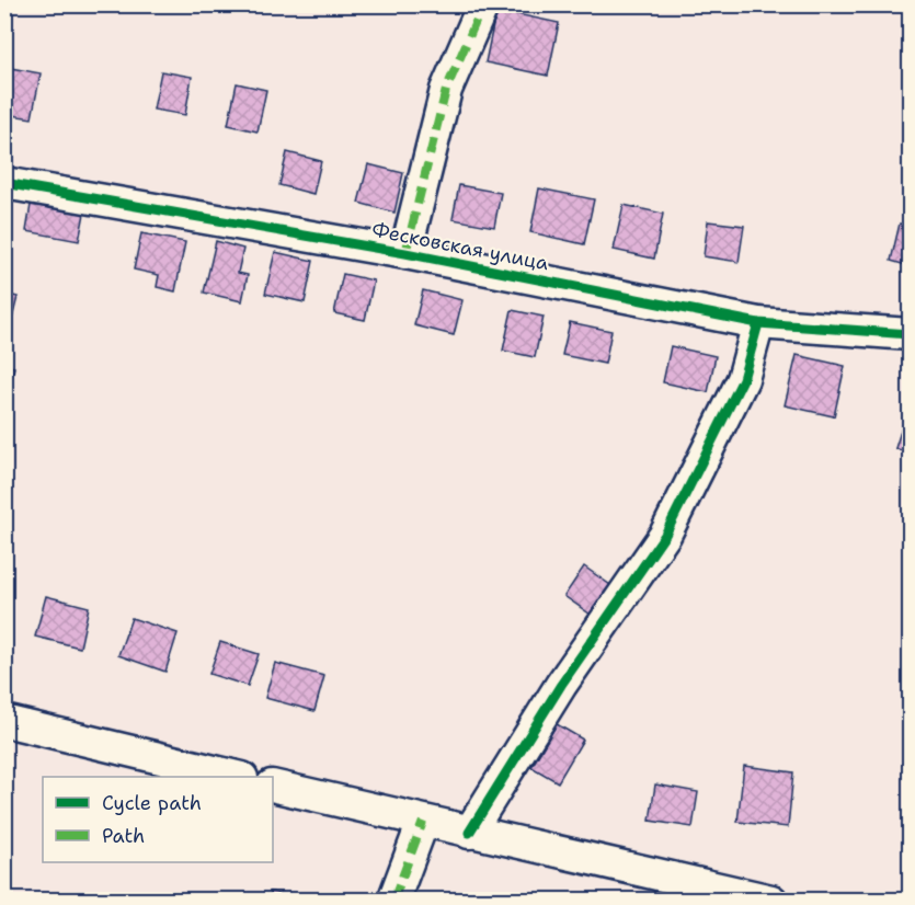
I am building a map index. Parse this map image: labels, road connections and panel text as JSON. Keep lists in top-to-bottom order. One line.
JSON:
{"streets":{"street":["Фесковская улица"]},"legend":["Cycle path","Path"]}
